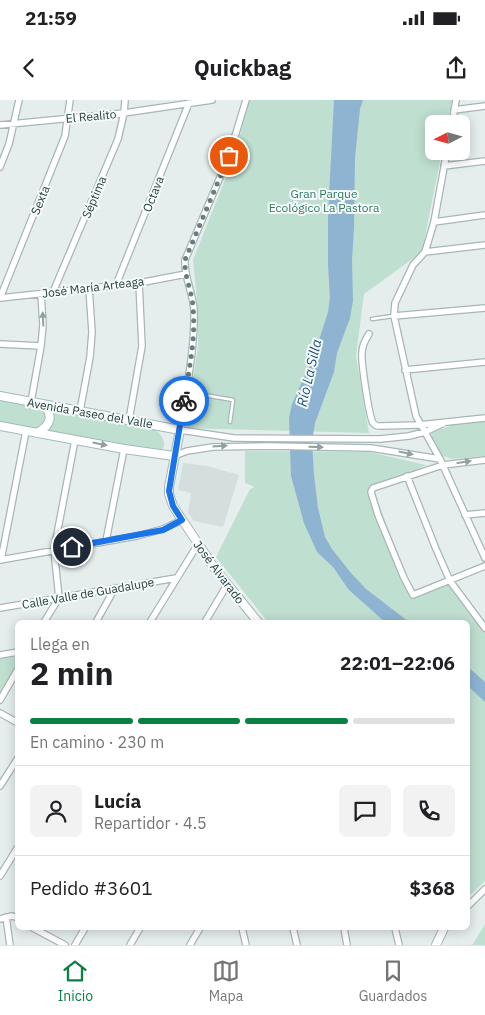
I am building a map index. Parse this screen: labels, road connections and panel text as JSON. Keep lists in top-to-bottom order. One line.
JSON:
{"streets":{"street":["El Realito","Octava","Séptima","Sexta","José María Arteaga","Avenida Paseo del Valle","José Alvarado","Calle Valle de Guadalupe"]},"crossings":[["El Realito","Octava"],["El Realito","Séptima"],["El Realito","Sexta"],["Octava","José María Arteaga"],["Séptima","José María Arteaga"],["Sexta","José María Arteaga"],["Avenida Paseo del Valle","José Alvarado"]],"water":["Río La Silla"],"parks":["Gran Parque Ecológico La Pastora"],"north":"left","page":{"status":"21:59","header":"Quickbag","heading":["2 min","Llega en","22:01–22:06"],"panel":["Lucía","Repartidor · 4.5","Pedido #3601","$368"],"bar":"En camino · 230 m","tabs":["Inicio","Mapa","Guardados"]}}
